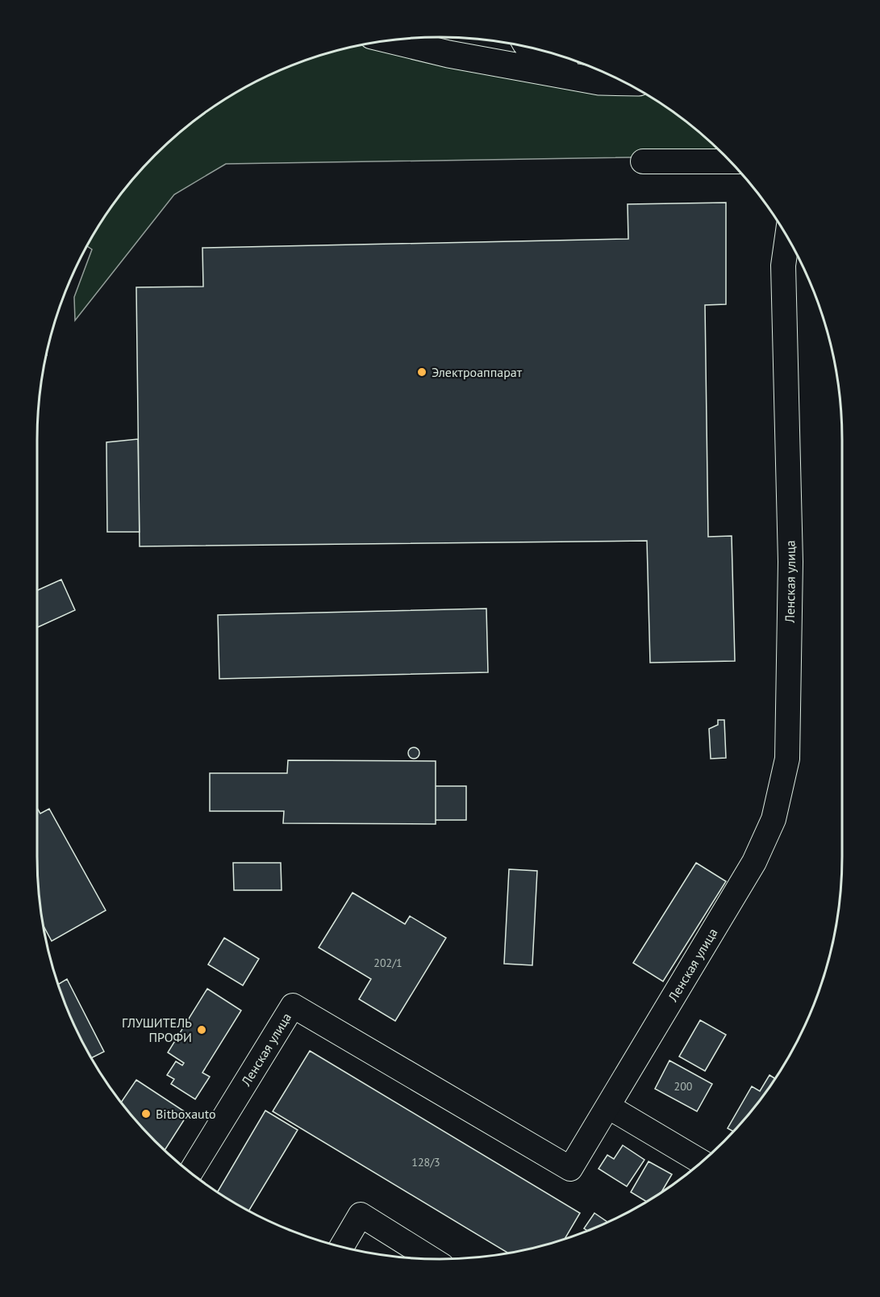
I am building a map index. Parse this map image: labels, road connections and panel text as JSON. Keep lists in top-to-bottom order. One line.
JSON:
{"streets":{"street":["Ленская улица"]},"places":["Электроаппарат","ГЛУШИТЕЛЬ ПРОФИ","Bitboxauto"],"house_numbers":["202/1","200","128/3"]}
